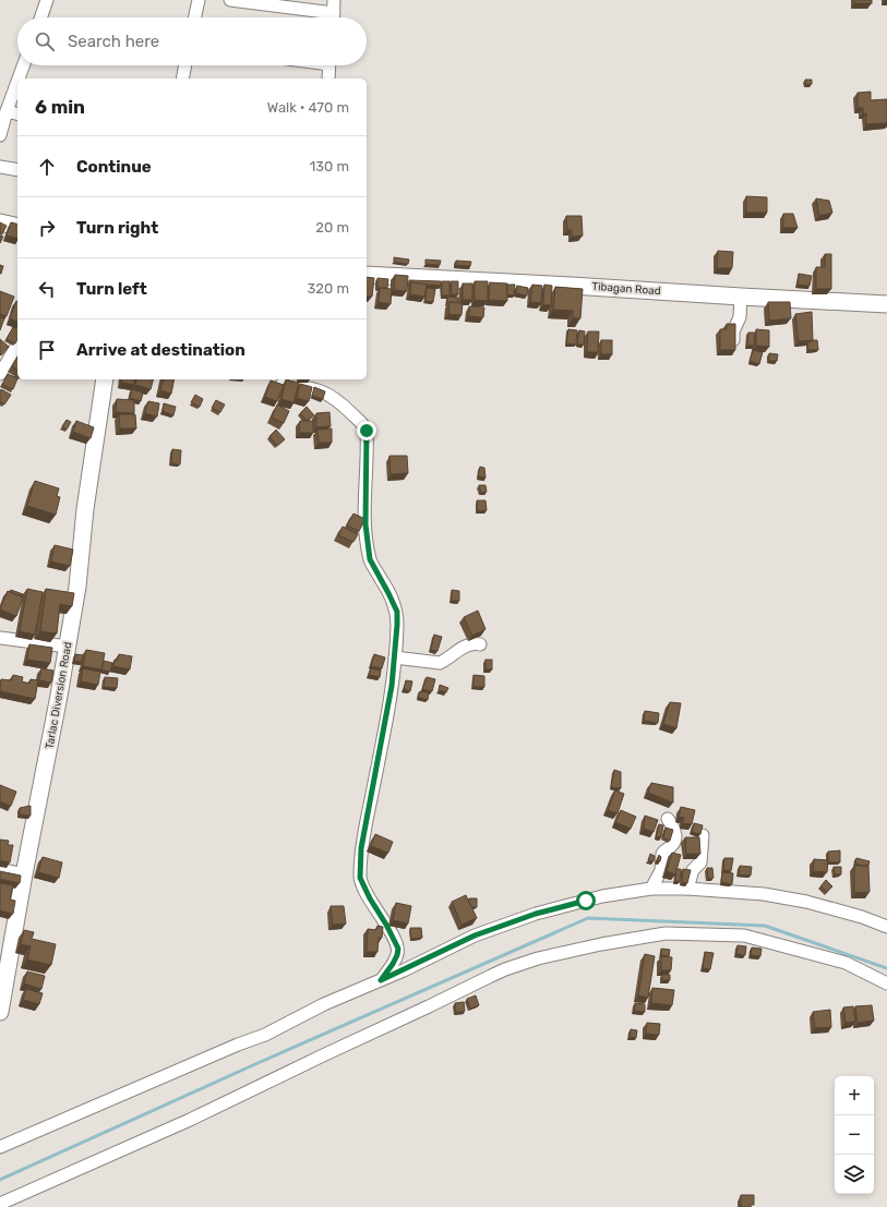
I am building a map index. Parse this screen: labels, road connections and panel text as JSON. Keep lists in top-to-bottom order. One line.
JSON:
{"streets":{"main road":["Tibagan Road","Tarlac Diversion Road"]},"page":{"search":"Search here","heading":["6 min","Walk · 470 m"],"list":[["Continue","130 m"],["Turn right","20 m"],["Turn left","320 m"],"Arrive at destination"],"map_buttons":["+","−"]}}
